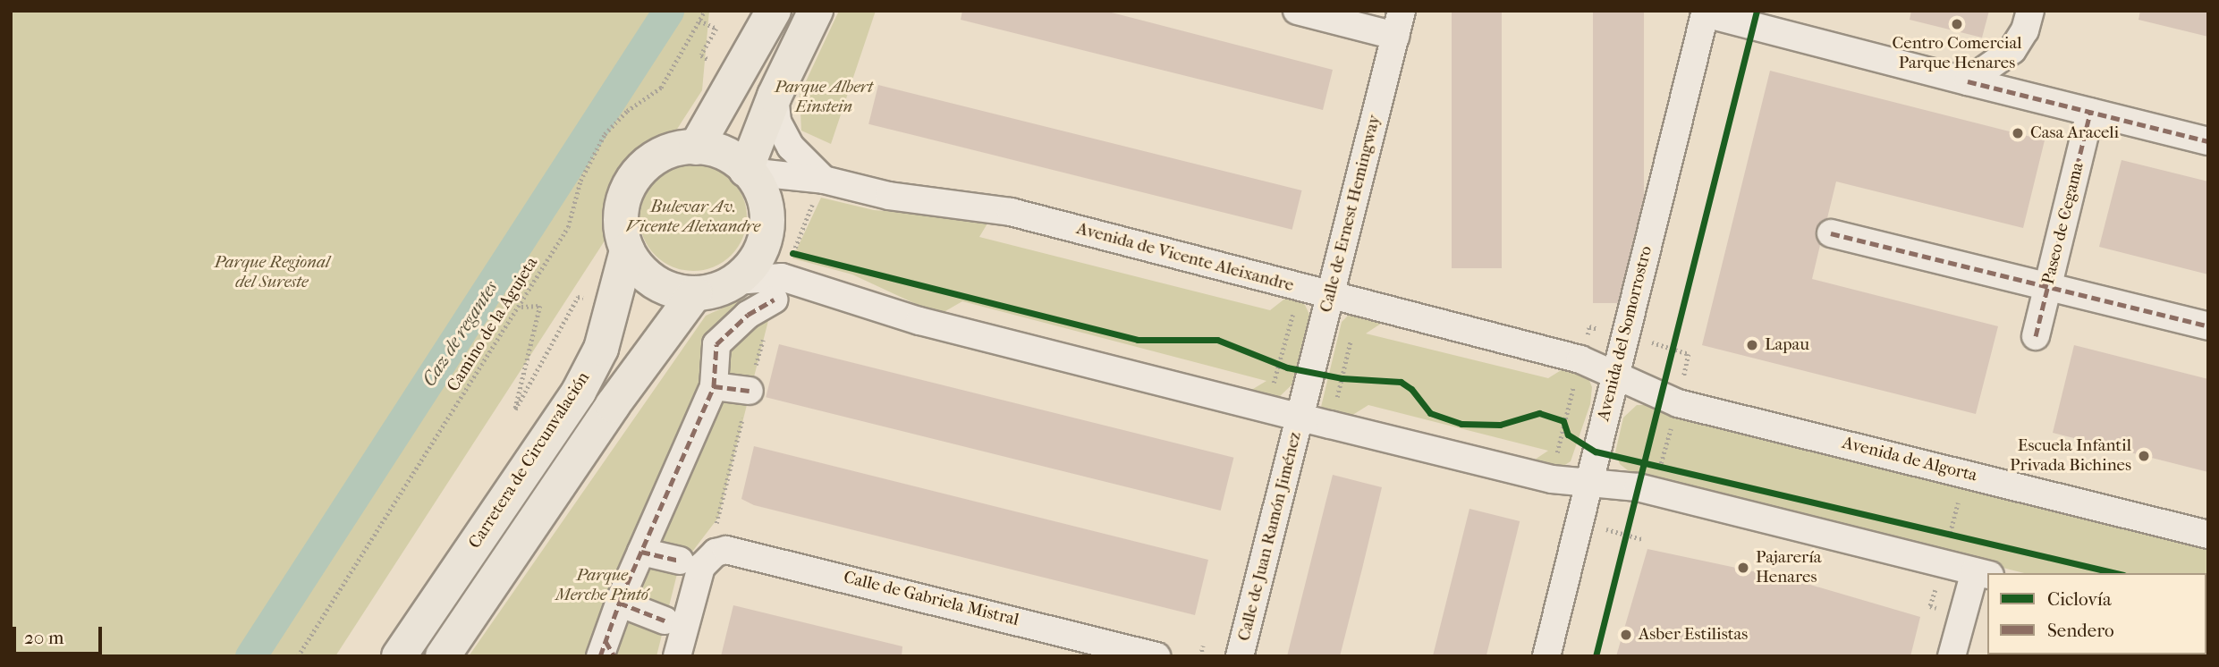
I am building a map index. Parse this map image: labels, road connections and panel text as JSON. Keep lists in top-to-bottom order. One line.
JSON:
{"streets":{"main road":["Carretera de Circunvalación"],"street":["Calle de Ernest Hemingway","Paseo de Cegama","Avenida de Vicente Aleixandre","Avenida del Somorrostro","Avenida de Algorta","Calle de Juan Ramón Jiménez","Calle de Gabriela Mistral"],"path":["Camino de la Agujeta"]},"crossings":[["Calle de Ernest Hemingway","Avenida de Vicente Aleixandre"],["Calle de Ernest Hemingway","Calle de Juan Ramón Jiménez"],["Avenida de Vicente Aleixandre","Avenida del Somorrostro"],["Avenida de Vicente Aleixandre","Avenida de Algorta"],["Avenida de Vicente Aleixandre","Carretera de Circunvalación"],["Avenida del Somorrostro","Avenida de Algorta"]],"water":["Caz de regantes"],"parks":["Parque Albert Einstein","Bulevar Av. Vicente Aleixandre","Parque Regional del Sureste","Parque Merche Pintó"],"places":["Centro Comercial Parque Henares","Casa Araceli","Lapau","Escuela Infantil Privada Bichines","Pajarería Henares","Asber Estilistas"],"legend":["Ciclovía","Sendero"],"scale_bar":"20 m"}
